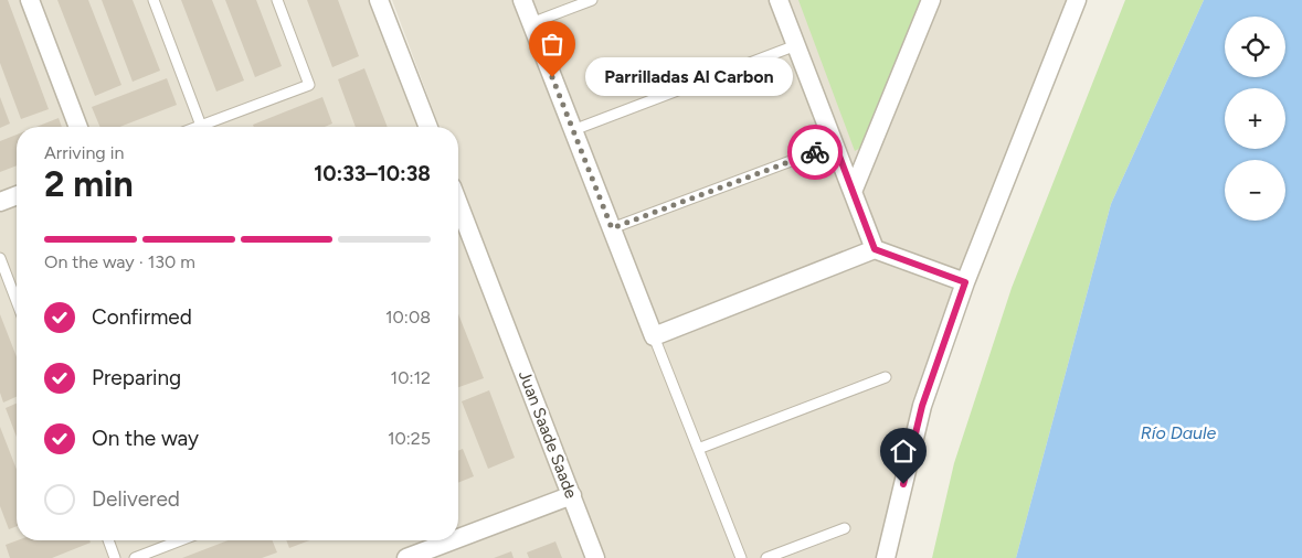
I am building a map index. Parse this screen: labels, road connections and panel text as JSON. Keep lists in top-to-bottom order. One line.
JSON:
{"streets":{"street":["Juan Saade Saade"]},"water":["Río Daule"],"places":["Parrilladas Al Carbon"],"page":{"map_buttons":["+","−"],"bubble":"Parrilladas Al Carbon","heading":["2 min","Arriving in","10:33–10:38"],"bar":"On the way · 130 m","list":[["Confirmed","10:08"],["Preparing","10:12"],["On the way","10:25"],"Delivered"]}}
